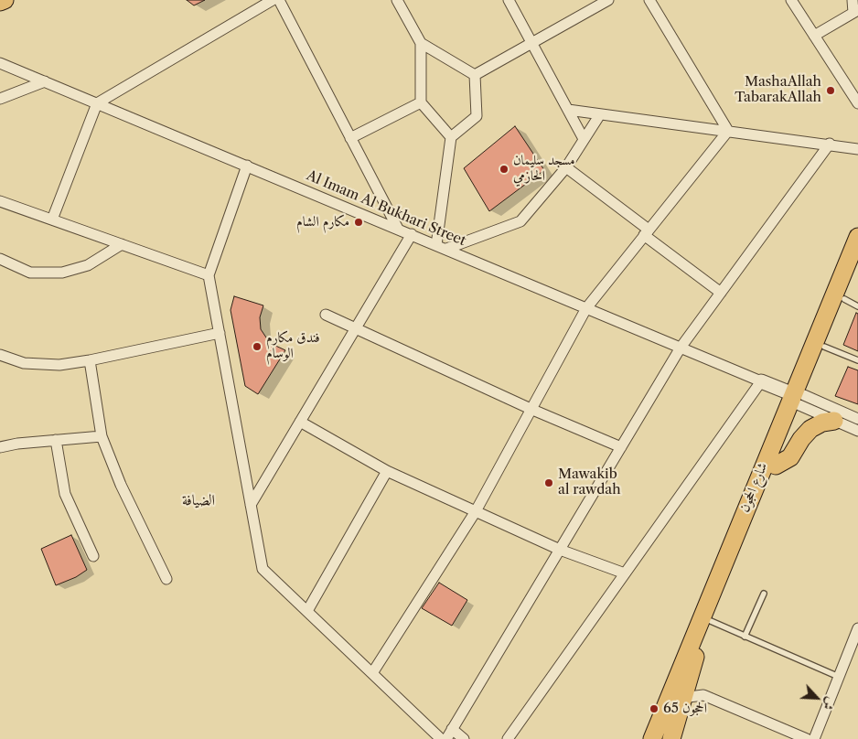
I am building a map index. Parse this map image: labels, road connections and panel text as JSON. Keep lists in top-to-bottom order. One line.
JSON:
{"streets":{"main road":["شارع الحجون"],"street":["Al Imam Al Bukhari Street"]},"districts":["الضيافة"],"places":["MashaAllah TabarakAllah","مسجد سليمان الحازمي","مكارم الشام","فندق مكارم الوسام","Mawakib al rawdah","الحجون 65"],"north":"bottom right"}
